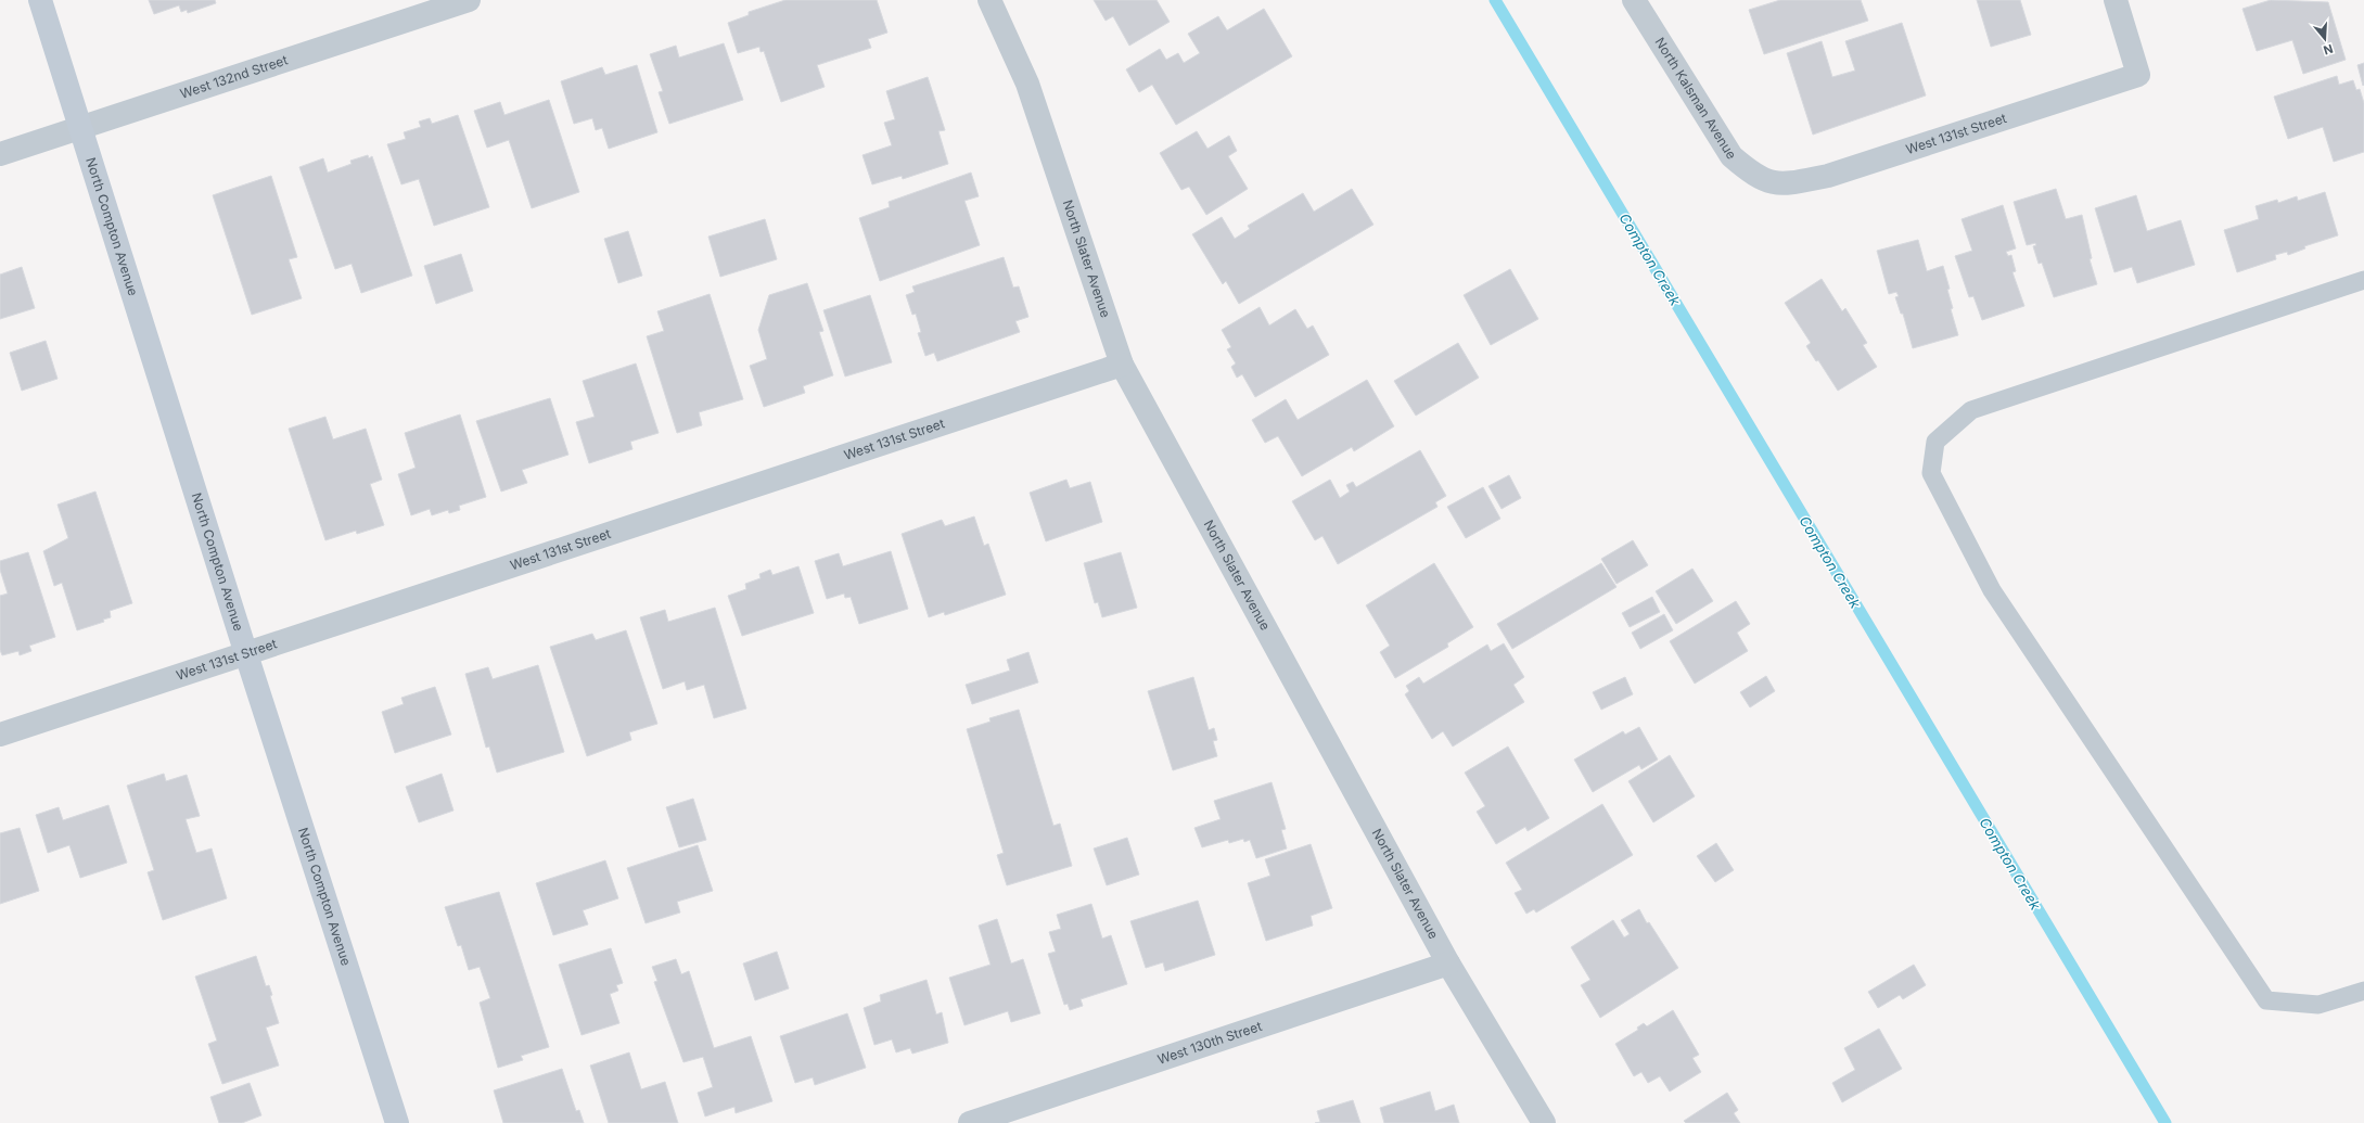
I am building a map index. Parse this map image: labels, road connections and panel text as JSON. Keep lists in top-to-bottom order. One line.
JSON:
{"streets":{"street":["West 132nd Street","North Kalsman Avenue","West 131st Street","North Compton Avenue","North Slater Avenue","West 130th Street"]},"crossings":[["West 132nd Street","North Compton Avenue"],["North Kalsman Avenue","West 131st Street"],["West 131st Street","North Compton Avenue"],["West 131st Street","North Slater Avenue"],["North Slater Avenue","West 130th Street"]],"water":["Compton Creek"],"north":"bottom"}
